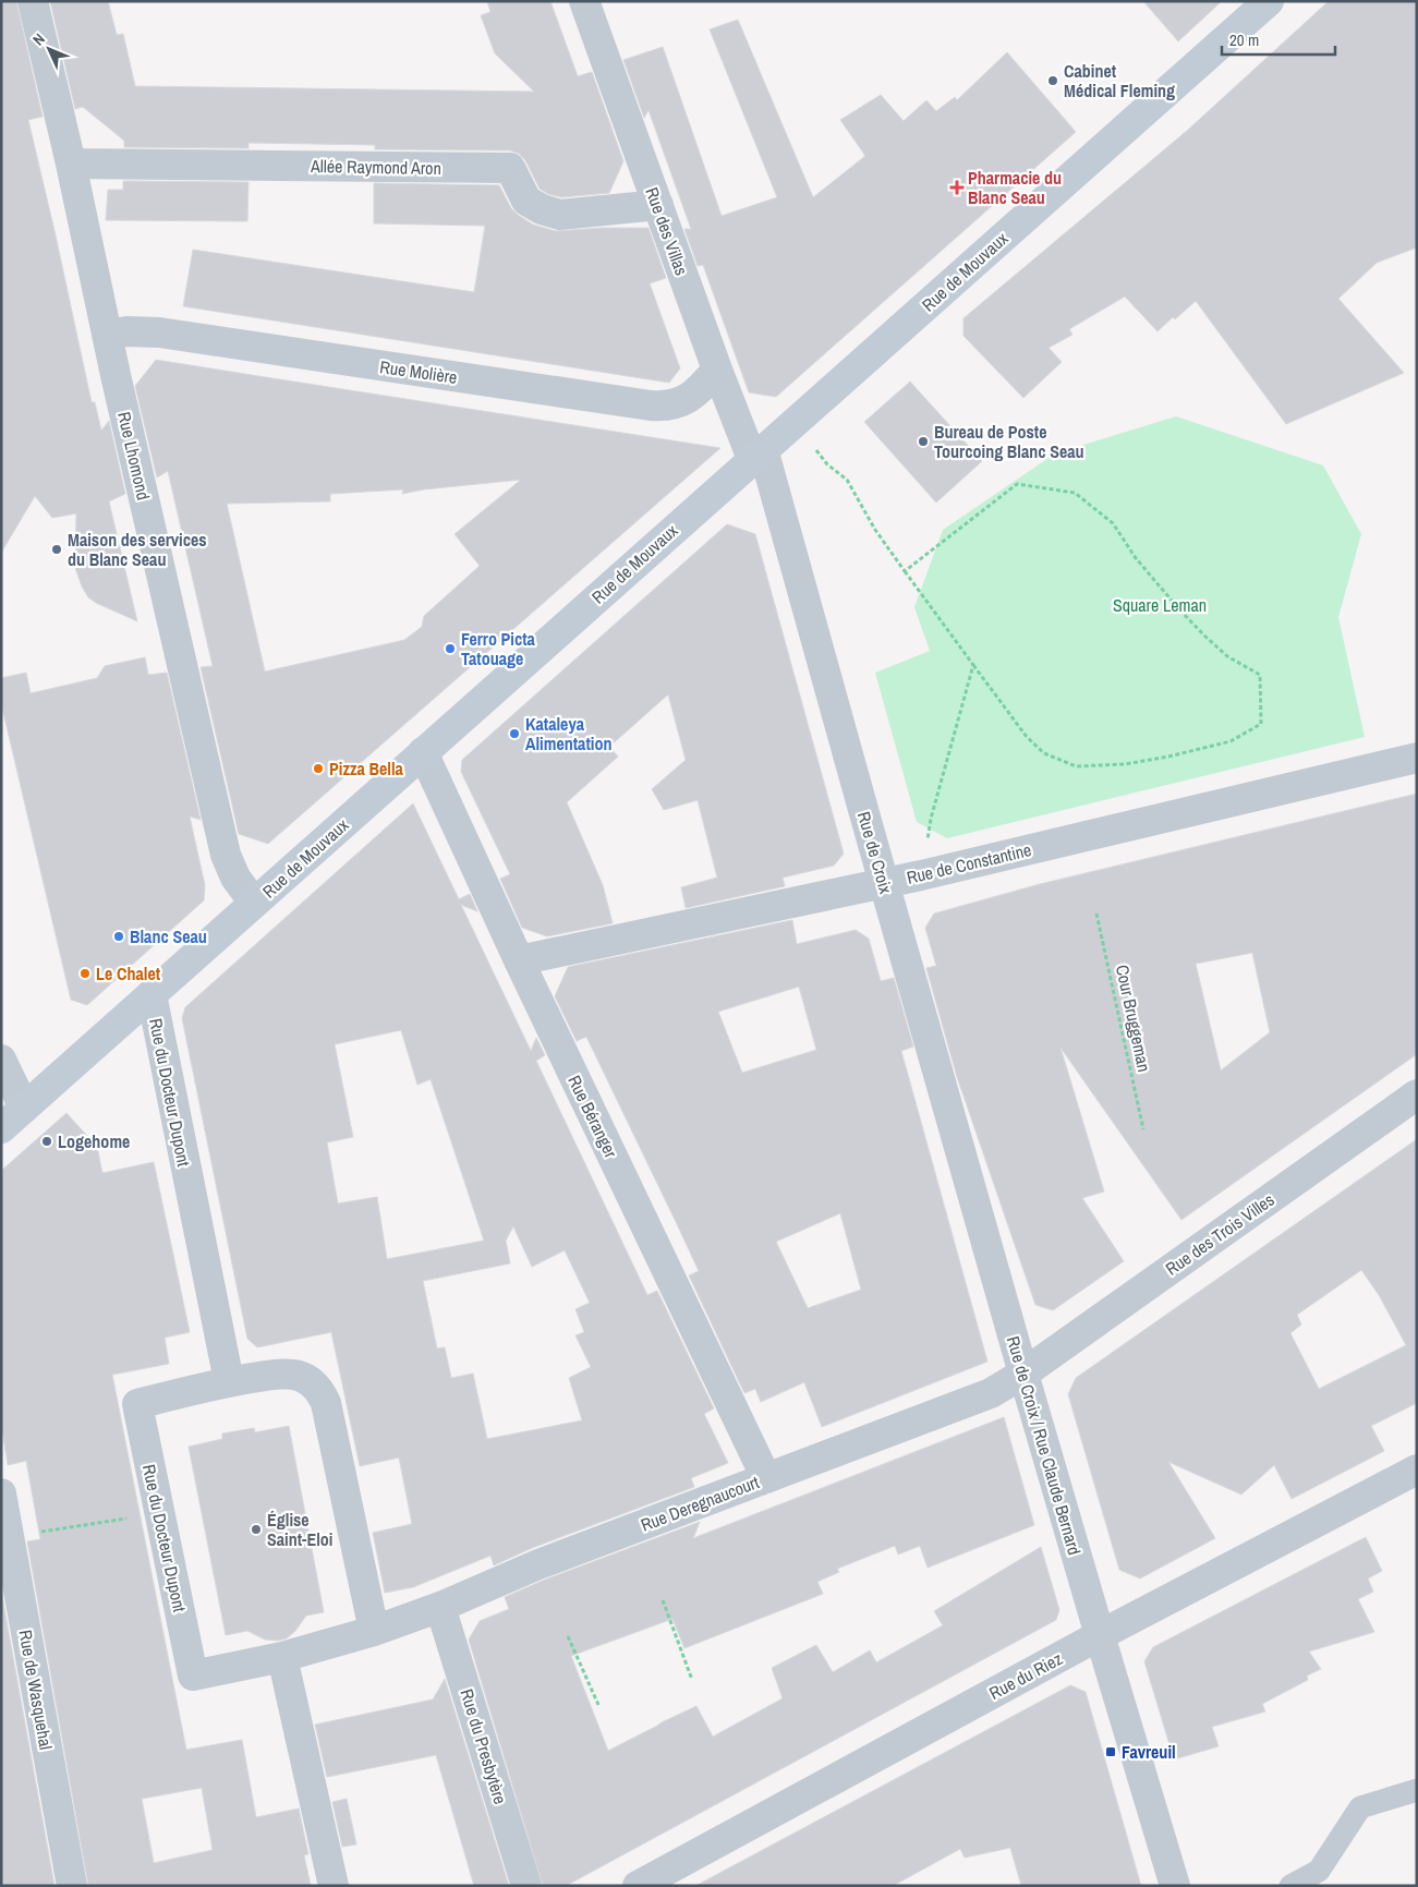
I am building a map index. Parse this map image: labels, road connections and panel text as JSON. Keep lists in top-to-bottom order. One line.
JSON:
{"streets":{"main road":["Rue de Mouvaux"],"street":["Allée Raymond Aron","Rue des Villas","Rue Molière","Rue Lhomond","Rue de Croix","Rue de Constantine","Rue du Docteur Dupont","Rue Béranger","Rue des Trois Villes","Rue de Croix / Rue Claude Bernard","Rue Deregnaucourt","Rue du Riez","Rue de Wasquehal","Rue du Presbytère"],"path":["Cour Bruggeman"]},"crossings":[["Allée Raymond Aron","Rue des Villas"],["Allée Raymond Aron","Rue Lhomond"],["Rue des Villas","Rue de Mouvaux"],["Rue des Villas","Rue Molière"],["Rue des Villas","Rue de Croix"],["Rue de Mouvaux","Rue Lhomond"],["Rue de Mouvaux","Rue de Croix"],["Rue de Mouvaux","Rue du Docteur Dupont"],["Rue de Mouvaux","Rue Béranger"],["Rue Molière","Rue Lhomond"],["Rue de Croix","Rue de Constantine"],["Rue de Croix","Rue de Croix / Rue Claude Bernard"],["Rue de Constantine","Rue Béranger"],["Rue du Docteur Dupont","Rue Deregnaucourt"],["Rue Béranger","Rue Deregnaucourt"],["Rue des Trois Villes","Rue de Croix / Rue Claude Bernard"],["Rue des Trois Villes","Rue Deregnaucourt"],["Rue de Croix / Rue Claude Bernard","Rue Deregnaucourt"],["Rue de Croix / Rue Claude Bernard","Rue du Riez"],["Rue Deregnaucourt","Rue du Presbytère"]],"parks":["Square Leman"],"places":{"other":["Cabinet Médical Fleming","Bureau de Poste Tourcoing Blanc Seau","Maison des services du Blanc Seau","Ferro Picta Tatouage","Kataleya Alimentation","Pizza Bella","Blanc Seau","Le Chalet","Logehome","Église Saint-Eloi"],"health":["Pharmacie du Blanc Seau"],"transit":["Favreuil"]},"scale_bar":"20 m","north":"top left"}
